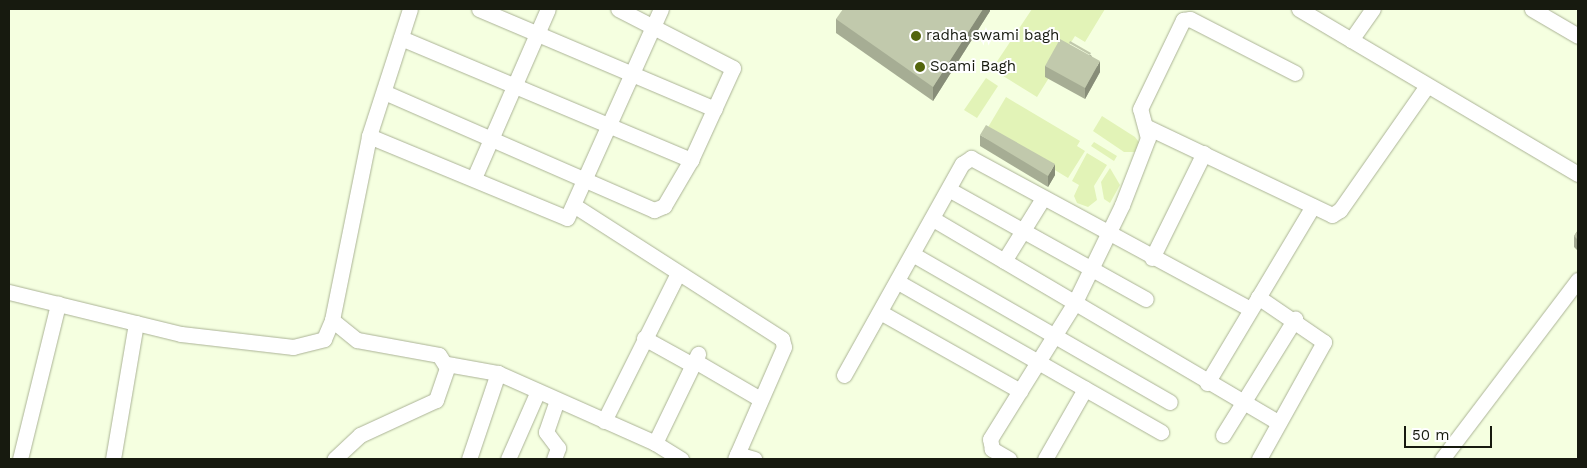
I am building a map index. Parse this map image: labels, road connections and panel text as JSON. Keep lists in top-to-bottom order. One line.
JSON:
{"places":["radha swami bagh","Soami Bagh"],"scale_bar":"50 m"}
